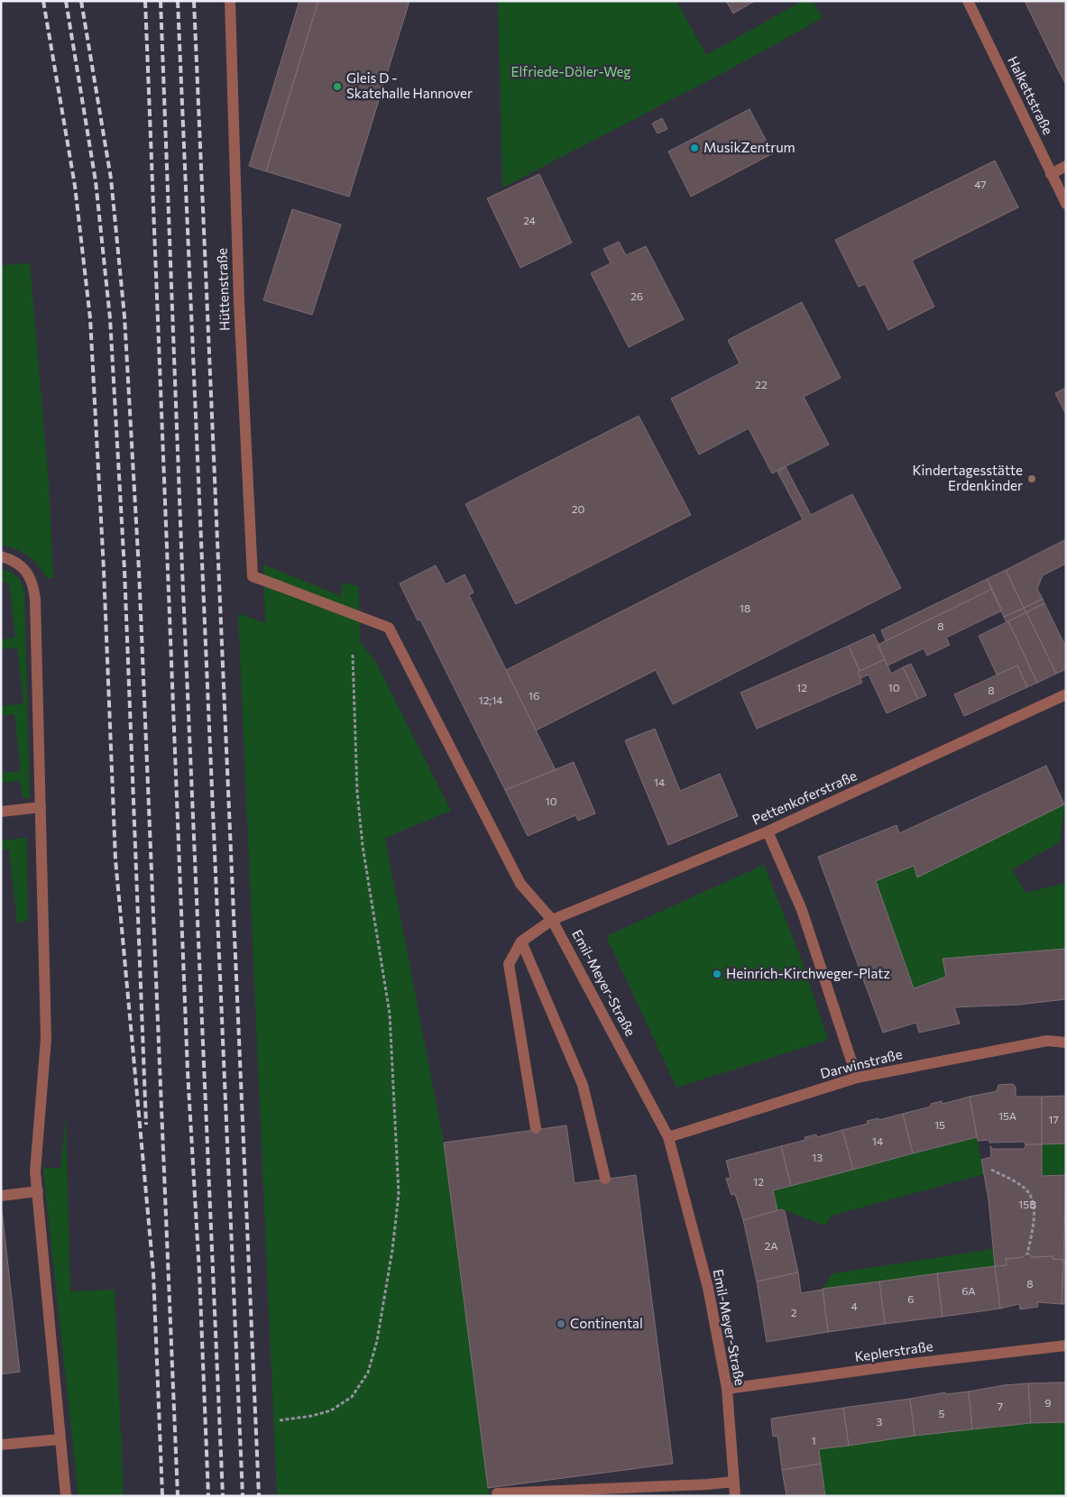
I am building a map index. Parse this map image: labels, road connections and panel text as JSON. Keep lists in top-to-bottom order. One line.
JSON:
{"streets":{"street":["Halkettstraße","Hüttenstraße","Pettenkoferstraße","Emil-Meyer-Straße","Darwinstraße","Keplerstraße"]},"crossings":[["Hüttenstraße","Emil-Meyer-Straße"],["Pettenkoferstraße","Emil-Meyer-Straße"],["Emil-Meyer-Straße","Darwinstraße"],["Emil-Meyer-Straße","Keplerstraße"]],"parks":["Elfriede-Döler-Weg"],"places":["Gleis D - Skatehalle Hannover","MusikZentrum","Kindertagesstätte Erdenkinder","Heinrich-Kirchweger-Platz","Continental"],"house_numbers":["47","24","26","22","20","18","8","12","10","8","16","12;14","14","10","15A","17","15","14","13","12","15B","2A","8","6A","6","4","2","9","7","5","3","1"]}
